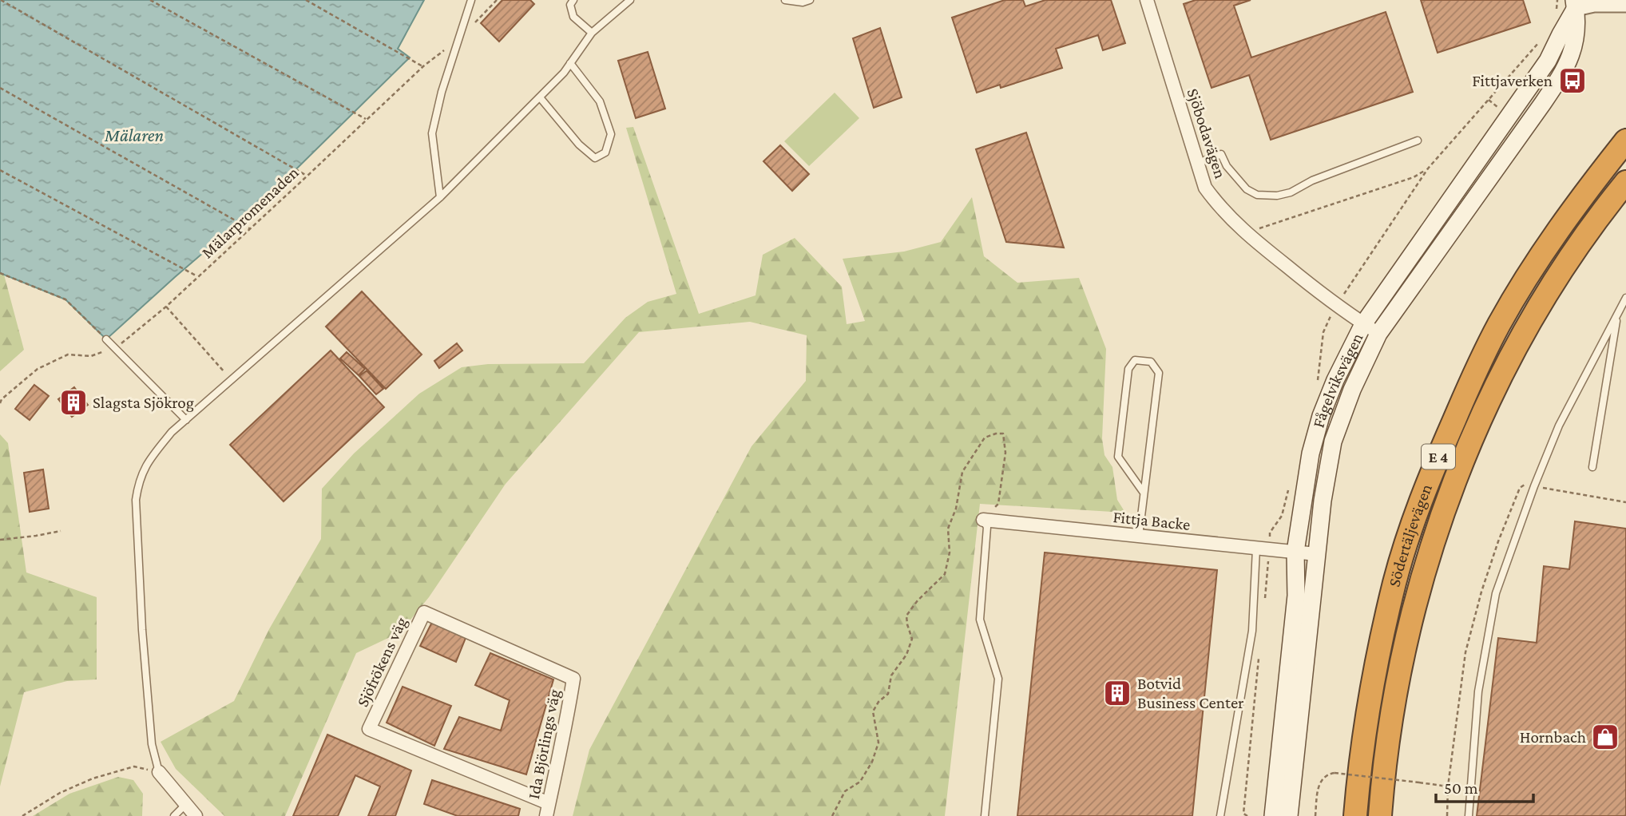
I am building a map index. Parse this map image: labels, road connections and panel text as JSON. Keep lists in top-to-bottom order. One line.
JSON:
{"streets":{"highway":["E 4","Södertäljevägen"],"main road":["Fågelviksvägen"],"street":["Sjöbodavägen","Fittja Backe","Sjöfrökens väg","Ida Björlings väg"],"path":["Mälarpromenaden"]},"crossings":[["Sjöbodavägen","Fågelviksvägen"],["Fågelviksvägen","Fittja Backe"],["Sjöfrökens väg","Ida Björlings väg"]],"water":["Mälaren"],"places":{"bus stop":["Fittjaverken"],"building":["Slagsta Sjökrog","Botvid Business Center"],"shop":["Hornbach"]},"scale_bar":"50 m"}
